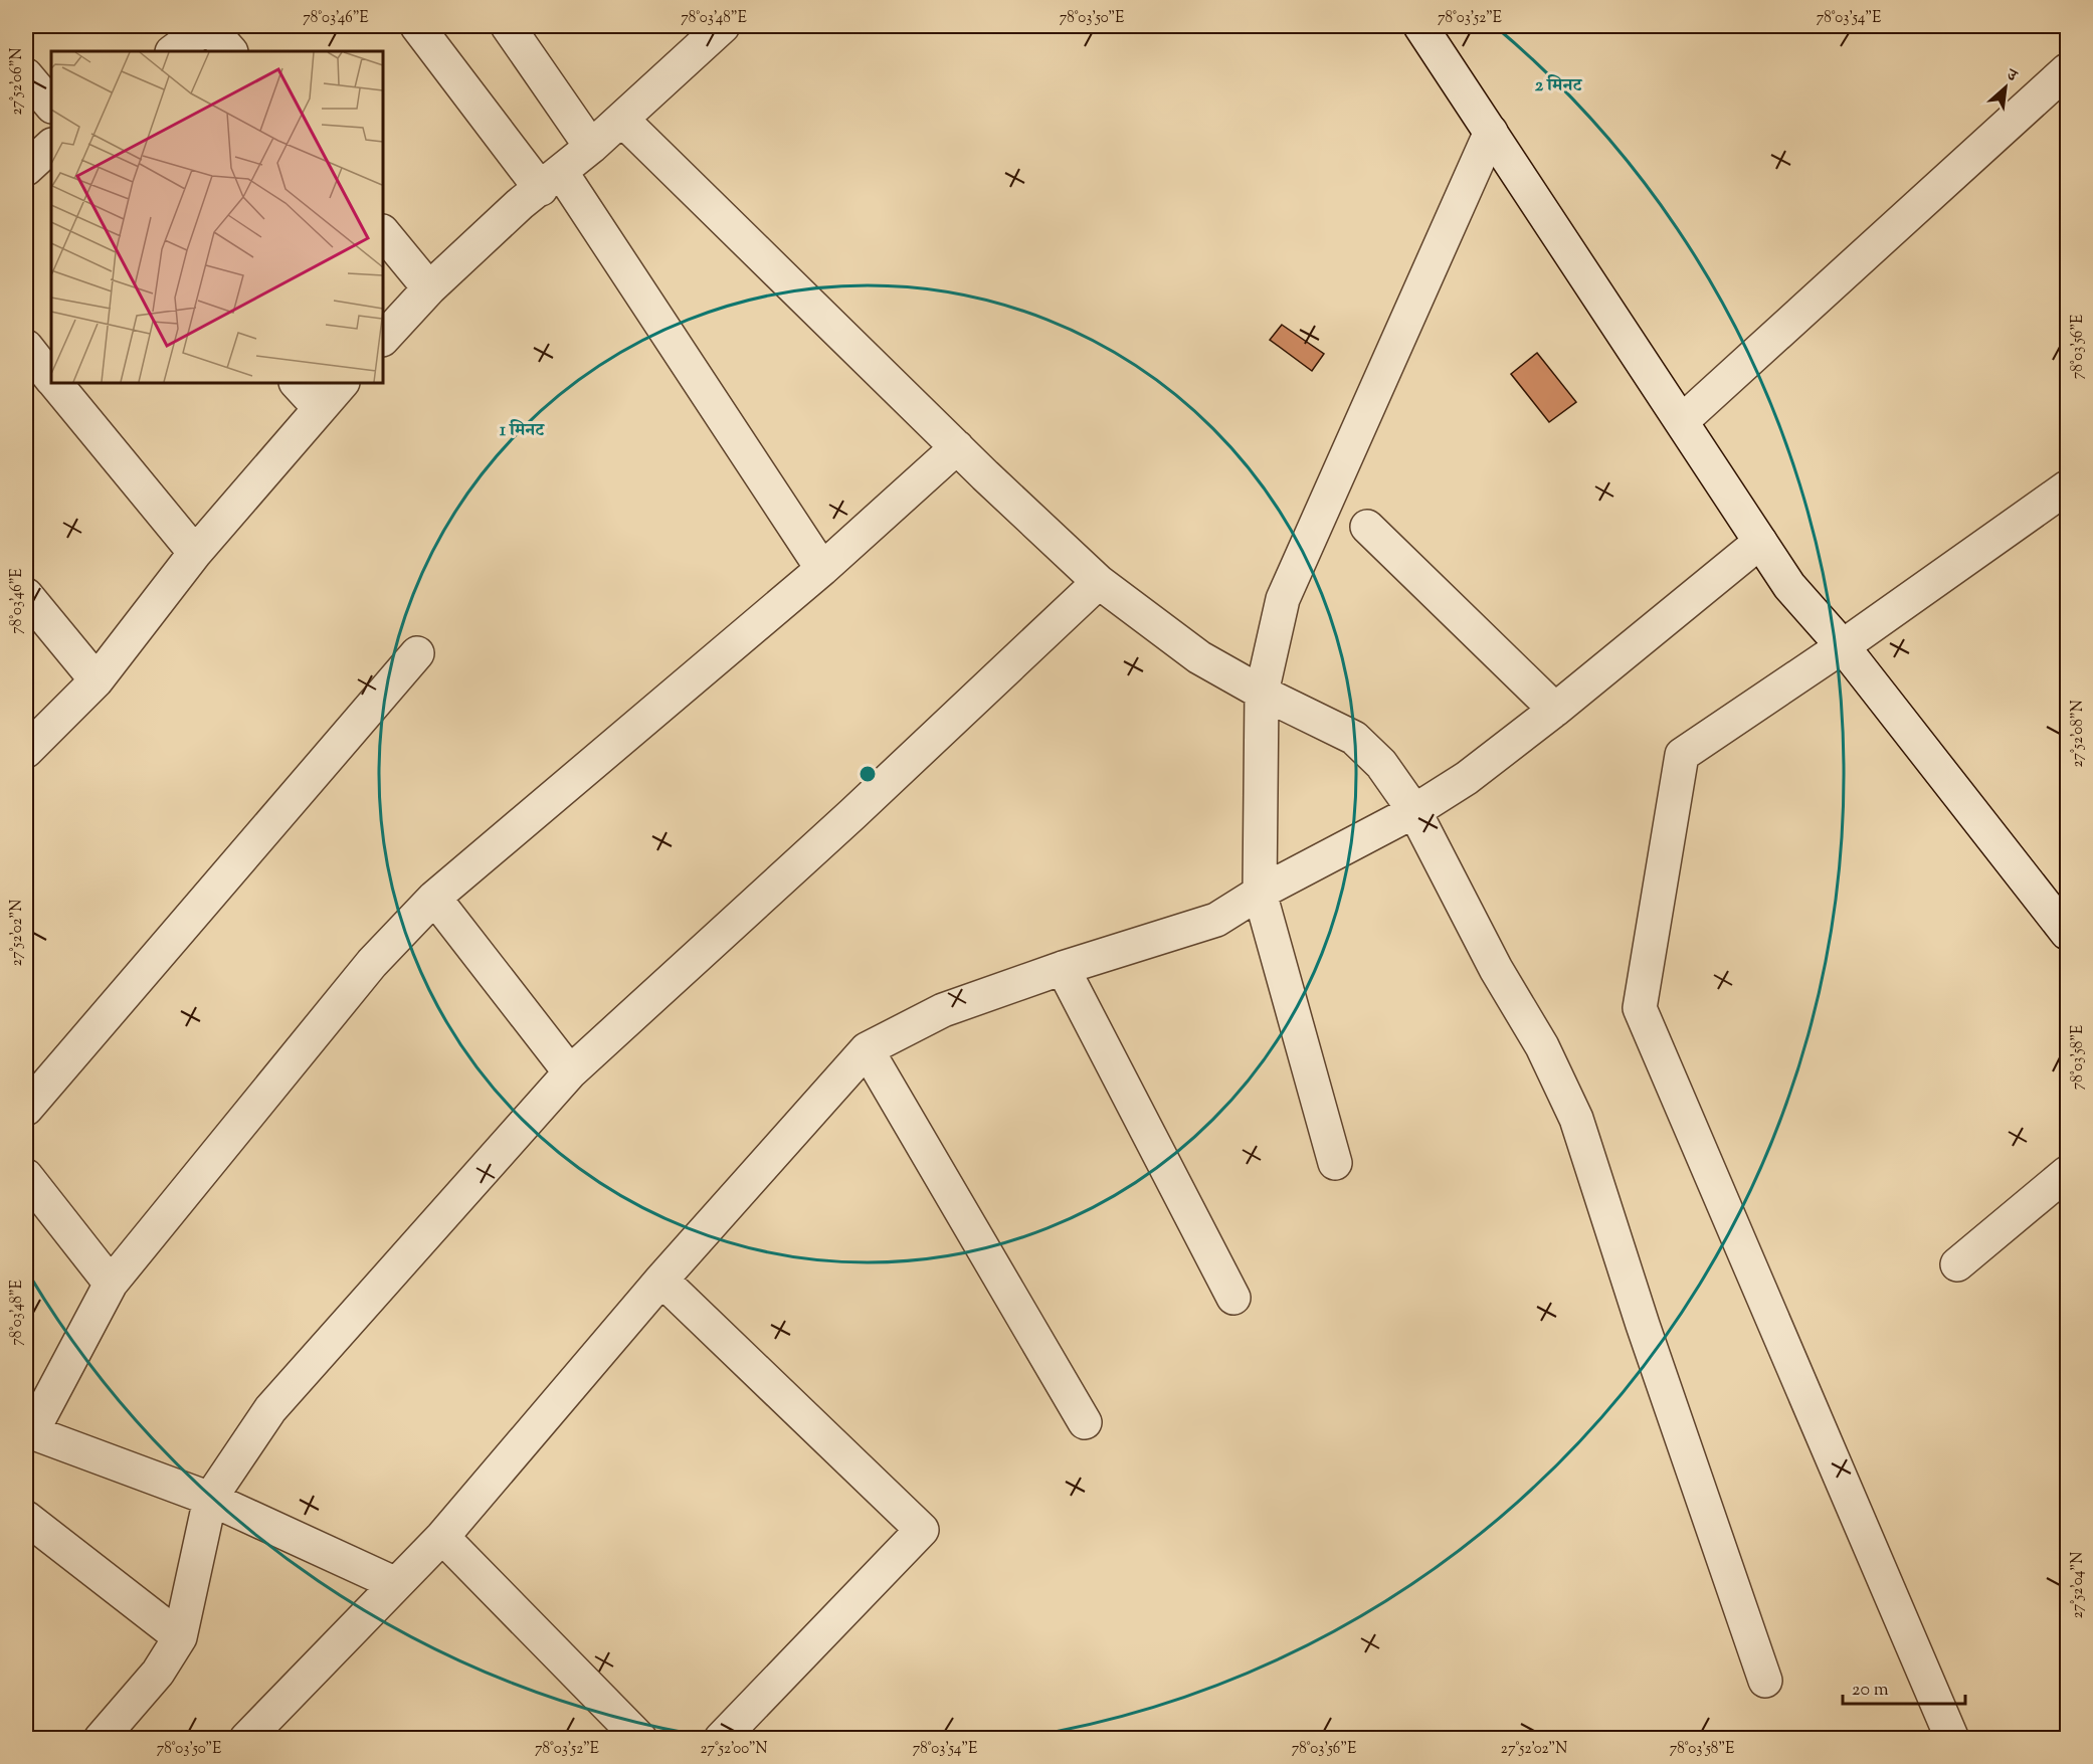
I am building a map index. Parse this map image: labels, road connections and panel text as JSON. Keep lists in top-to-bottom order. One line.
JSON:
{"scale_bar":"20 m","north":"top right","coordinates":["78°03'46\"E","78°03'48\"E","78°03'50\"E","78°03'52\"E","78°03'54\"E","27°52'06\"N","78°03'56\"E","27°52'08\"N","27°52'02\"N","78°03'58\"E","27°52'04\"N","27°52'00\"N"],"rings":["2 मिनट","1 मिनट"]}
